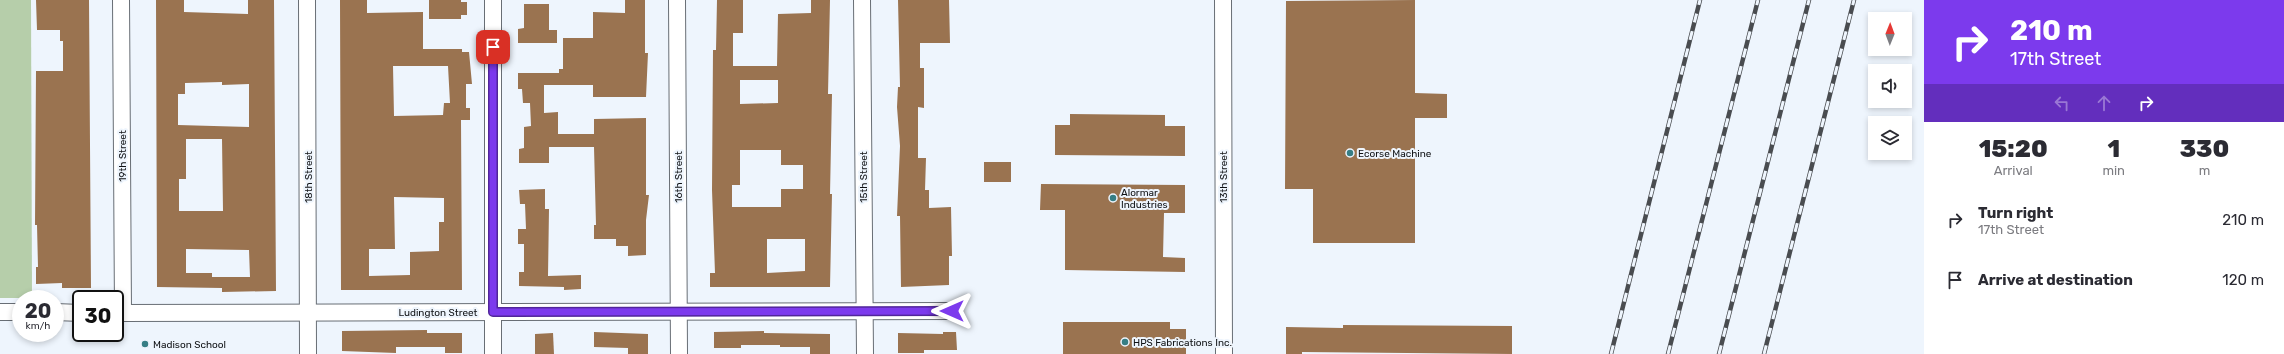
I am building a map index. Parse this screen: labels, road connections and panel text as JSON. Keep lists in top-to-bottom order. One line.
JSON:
{"streets":{"street":["19th Street","18th Street","16th Street","15th Street","13th Street","Ludington Street"]},"crossings":[["18th Street","Ludington Street"],["16th Street","Ludington Street"],["15th Street","Ludington Street"]],"places":["Ecorse Machine","Alormar Industries","HPS Fabrications Inc.","Madison School"],"north":"top","page":{"turn":["210 m","17th Street"],"eta":["15:20","Arrival","1","min","330","m"],"list":[{"name":"Turn right","note":"17th Street","value":"210 m"},{"name":"Arrive at destination","value":"120 m"}],"speed":"20 km/h","limit":"30"}}
